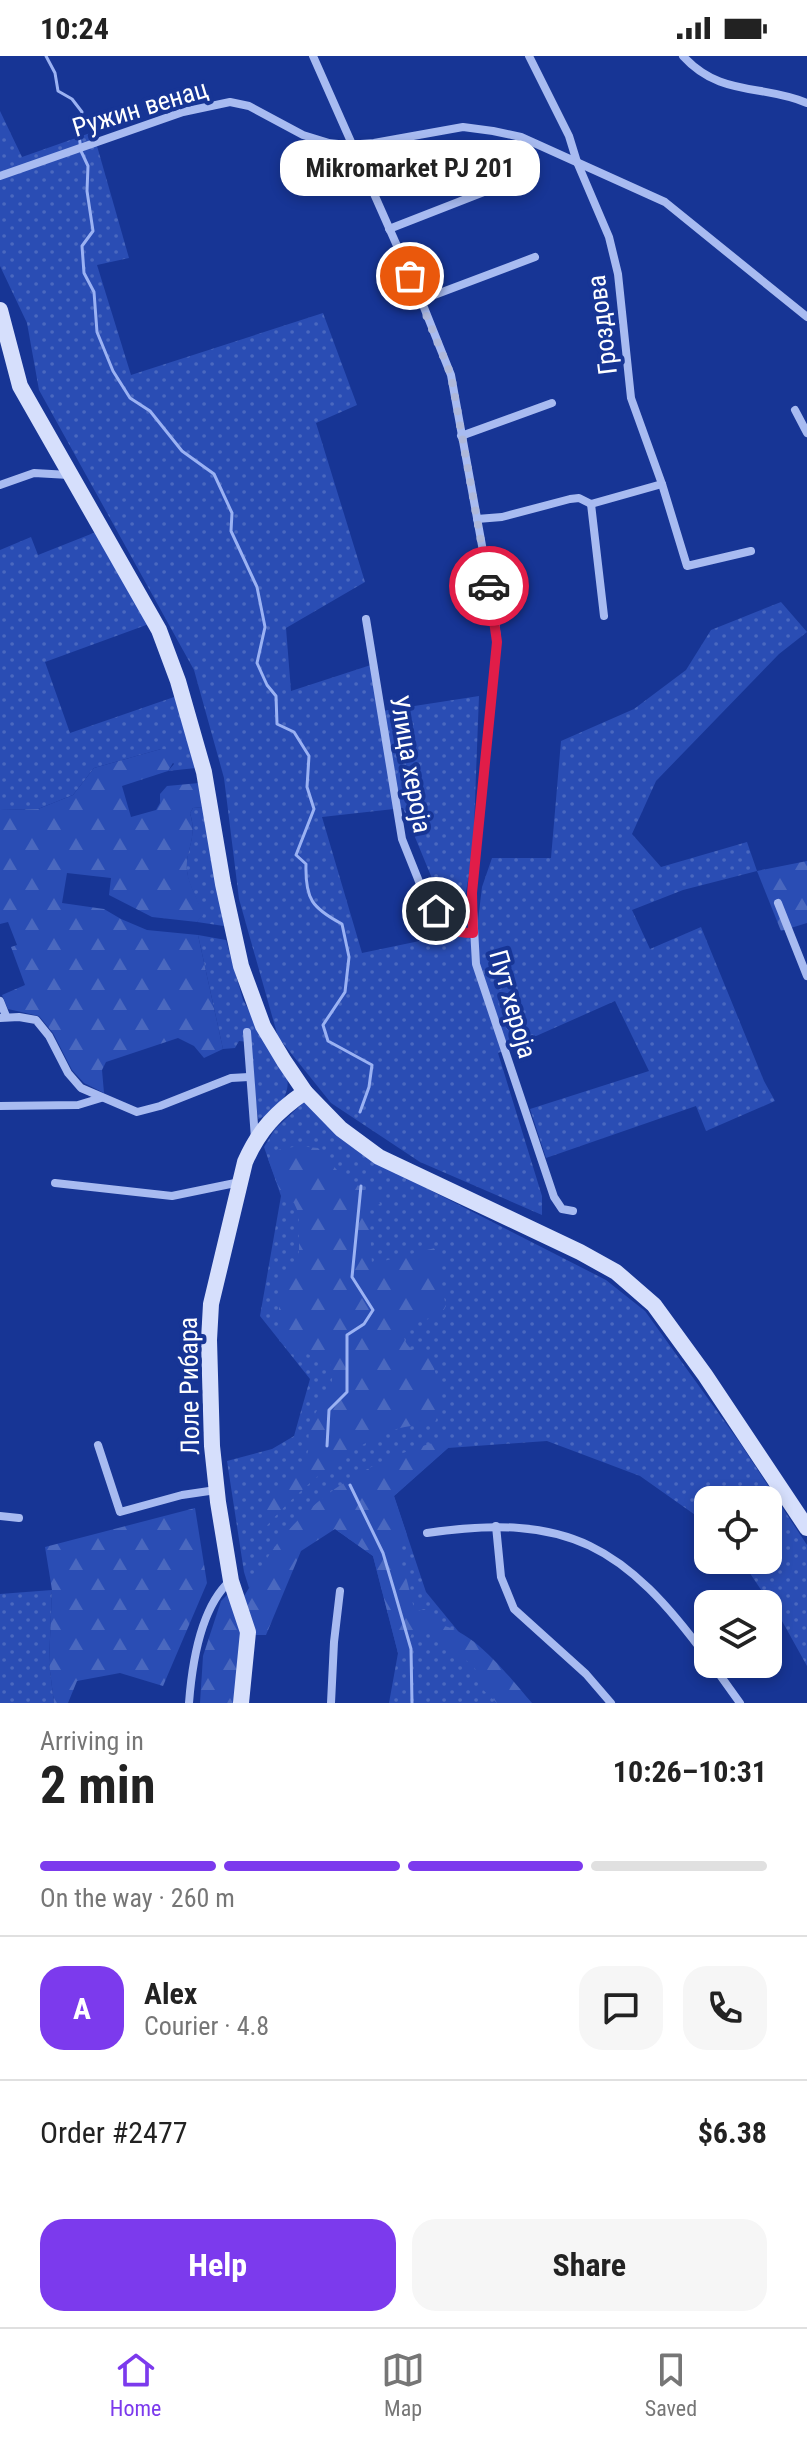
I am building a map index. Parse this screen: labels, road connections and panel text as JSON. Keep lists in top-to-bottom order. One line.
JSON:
{"streets":{"main road":["Лоле Рибара"],"street":["Ружин венац","Гроздова","Улица хероја","Пут хероја"]},"crossings":[["Ружин венац","Гроздова"],["Ружин венац","Пут хероја"],["Улица хероја","Пут хероја"]],"places":["Mikromarket PJ 201"],"page":{"status":"10:24","bubble":"Mikromarket PJ 201","heading":["2 min","Arriving in","10:26–10:31"],"panel":["Alex","Courier · 4.8","Order #2477","$6.38"],"bar":"On the way · 260 m","round":"A","buttons":["Help","Share"],"tabs":["Home","Map","Saved"]}}
